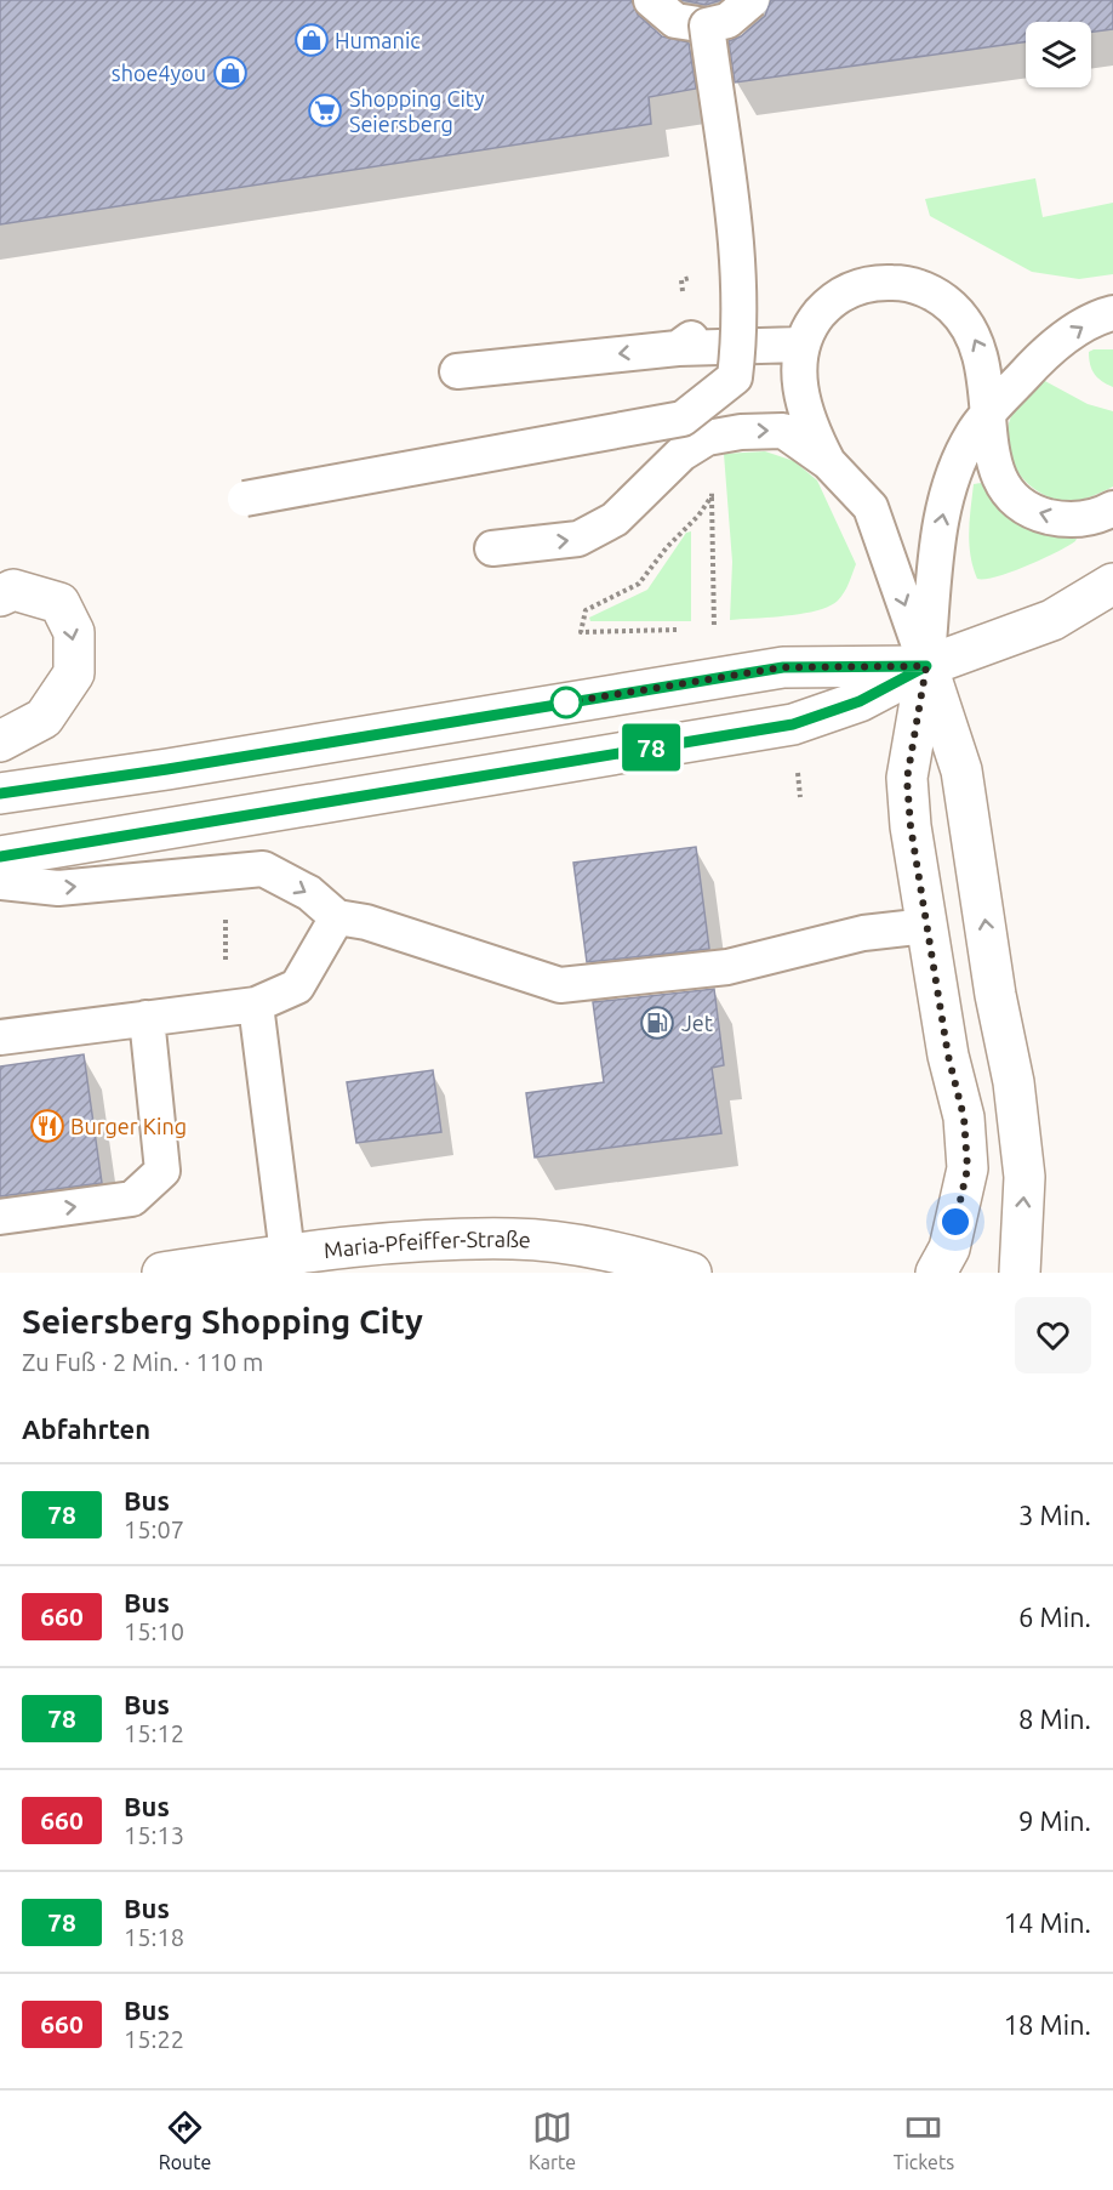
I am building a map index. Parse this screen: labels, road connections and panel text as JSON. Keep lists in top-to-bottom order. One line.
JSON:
{"streets":{"main road":["Maria-Pfeiffer-Straße"]},"places":{"shop":["Humanic","shoe4you"],"supermarket":["Shopping City Seiersberg"],"fuel station":["Jet"],"restaurant":["Burger King"]},"lines":["bus line 78"],"page":{"on_map":"78","heading":[["Seiersberg Shopping City","Zu Fuß · 2 Min. · 110 m"],"Abfahrten"],"list":[{"mark":"78","name":"Bus","note":"15:07","value":"3 Min."},{"mark":"660","name":"Bus","note":"15:10","value":"6 Min."},{"mark":"78","name":"Bus","note":"15:12","value":"8 Min."},{"mark":"660","name":"Bus","note":"15:13","value":"9 Min."},{"mark":"78","name":"Bus","note":"15:18","value":"14 Min."},{"mark":"660","name":"Bus","note":"15:22","value":"18 Min."}],"tabs":["Route","Karte","Tickets"]}}
